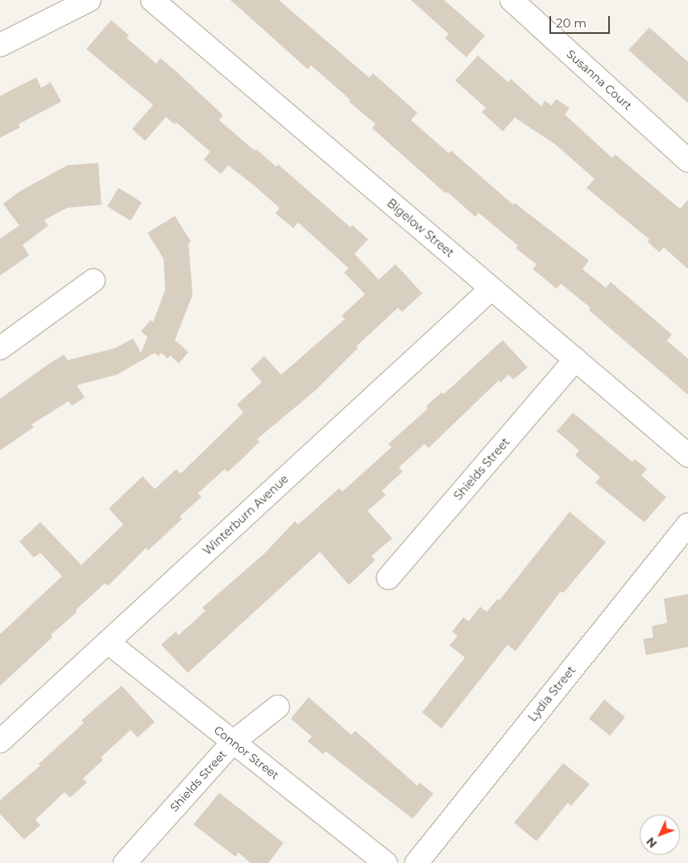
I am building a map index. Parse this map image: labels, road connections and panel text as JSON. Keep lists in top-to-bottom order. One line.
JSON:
{"streets":{"street":["Susanna Court","Bigelow Street","Shields Street","Winterburn Avenue","Lydia Street","Connor Street"]},"crossings":[["Bigelow Street","Shields Street"],["Bigelow Street","Winterburn Avenue"],["Shields Street","Connor Street"],["Winterburn Avenue","Connor Street"]],"scale_bar":"20 m","north":"bottom left"}
